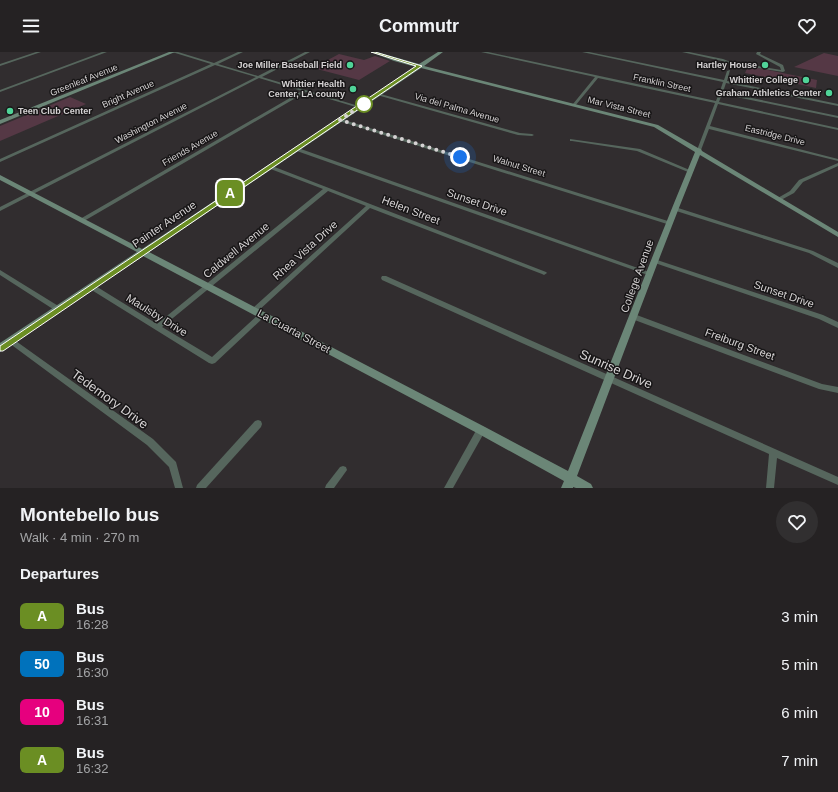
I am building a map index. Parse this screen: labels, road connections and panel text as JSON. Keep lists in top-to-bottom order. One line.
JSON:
{"streets":{"street":["Greenleaf Avenue","Franklin Street","Bright Avenue","Mar Vista Street","Via del Palma Avenue","Washington Avenue","Eastridge Drive","Friends Avenue","Walnut Street","Sunset Drive","Helen Street","Painter Avenue","Caldwell Avenue","Rhea Vista Drive","College Avenue","Maulsby Drive","La Cuarta Street","Freiburg Street","Sunrise Drive","Tedemory Drive"]},"crossings":[["Franklin Street","College Avenue"],["Mar Vista Street","Painter Avenue"],["Mar Vista Street","College Avenue"],["Via del Palma Avenue","Painter Avenue"],["Washington Avenue","La Cuarta Street"],["Eastridge Drive","College Avenue"],["Friends Avenue","La Cuarta Street"],["Walnut Street","Painter Avenue"],["Walnut Street","College Avenue"],["Sunset Drive","Painter Avenue"],["Sunset Drive","College Avenue"],["Helen Street","Painter Avenue"],["Helen Street","Caldwell Avenue"],["Helen Street","Rhea Vista Drive"],["Painter Avenue","Maulsby Drive"],["Painter Avenue","La Cuarta Street"],["Painter Avenue","Tedemory Drive"],["Caldwell Avenue","Maulsby Drive"],["Caldwell Avenue","La Cuarta Street"],["Rhea Vista Drive","Maulsby Drive"],["Rhea Vista Drive","La Cuarta Street"],["College Avenue","La Cuarta Street"],["College Avenue","Freiburg Street"],["College Avenue","Sunrise Drive"]],"places":["Joe Miller Baseball Field","Hartley House","Whittier College","Whittier Health Center, LA county","Graham Athletics Center","Teen Club Center"],"lines":["bus line A"],"page":{"header":"Commutr","on_map":"A","heading":[["Montebello bus","Walk · 4 min · 270 m"],"Departures"],"list":[{"mark":"A","name":"Bus","note":"16:28","value":"3 min"},{"mark":"50","name":"Bus","note":"16:30","value":"5 min"},{"mark":"10","name":"Bus","note":"16:31","value":"6 min"},{"mark":"A","name":"Bus","note":"16:32","value":"7 min"}]}}
